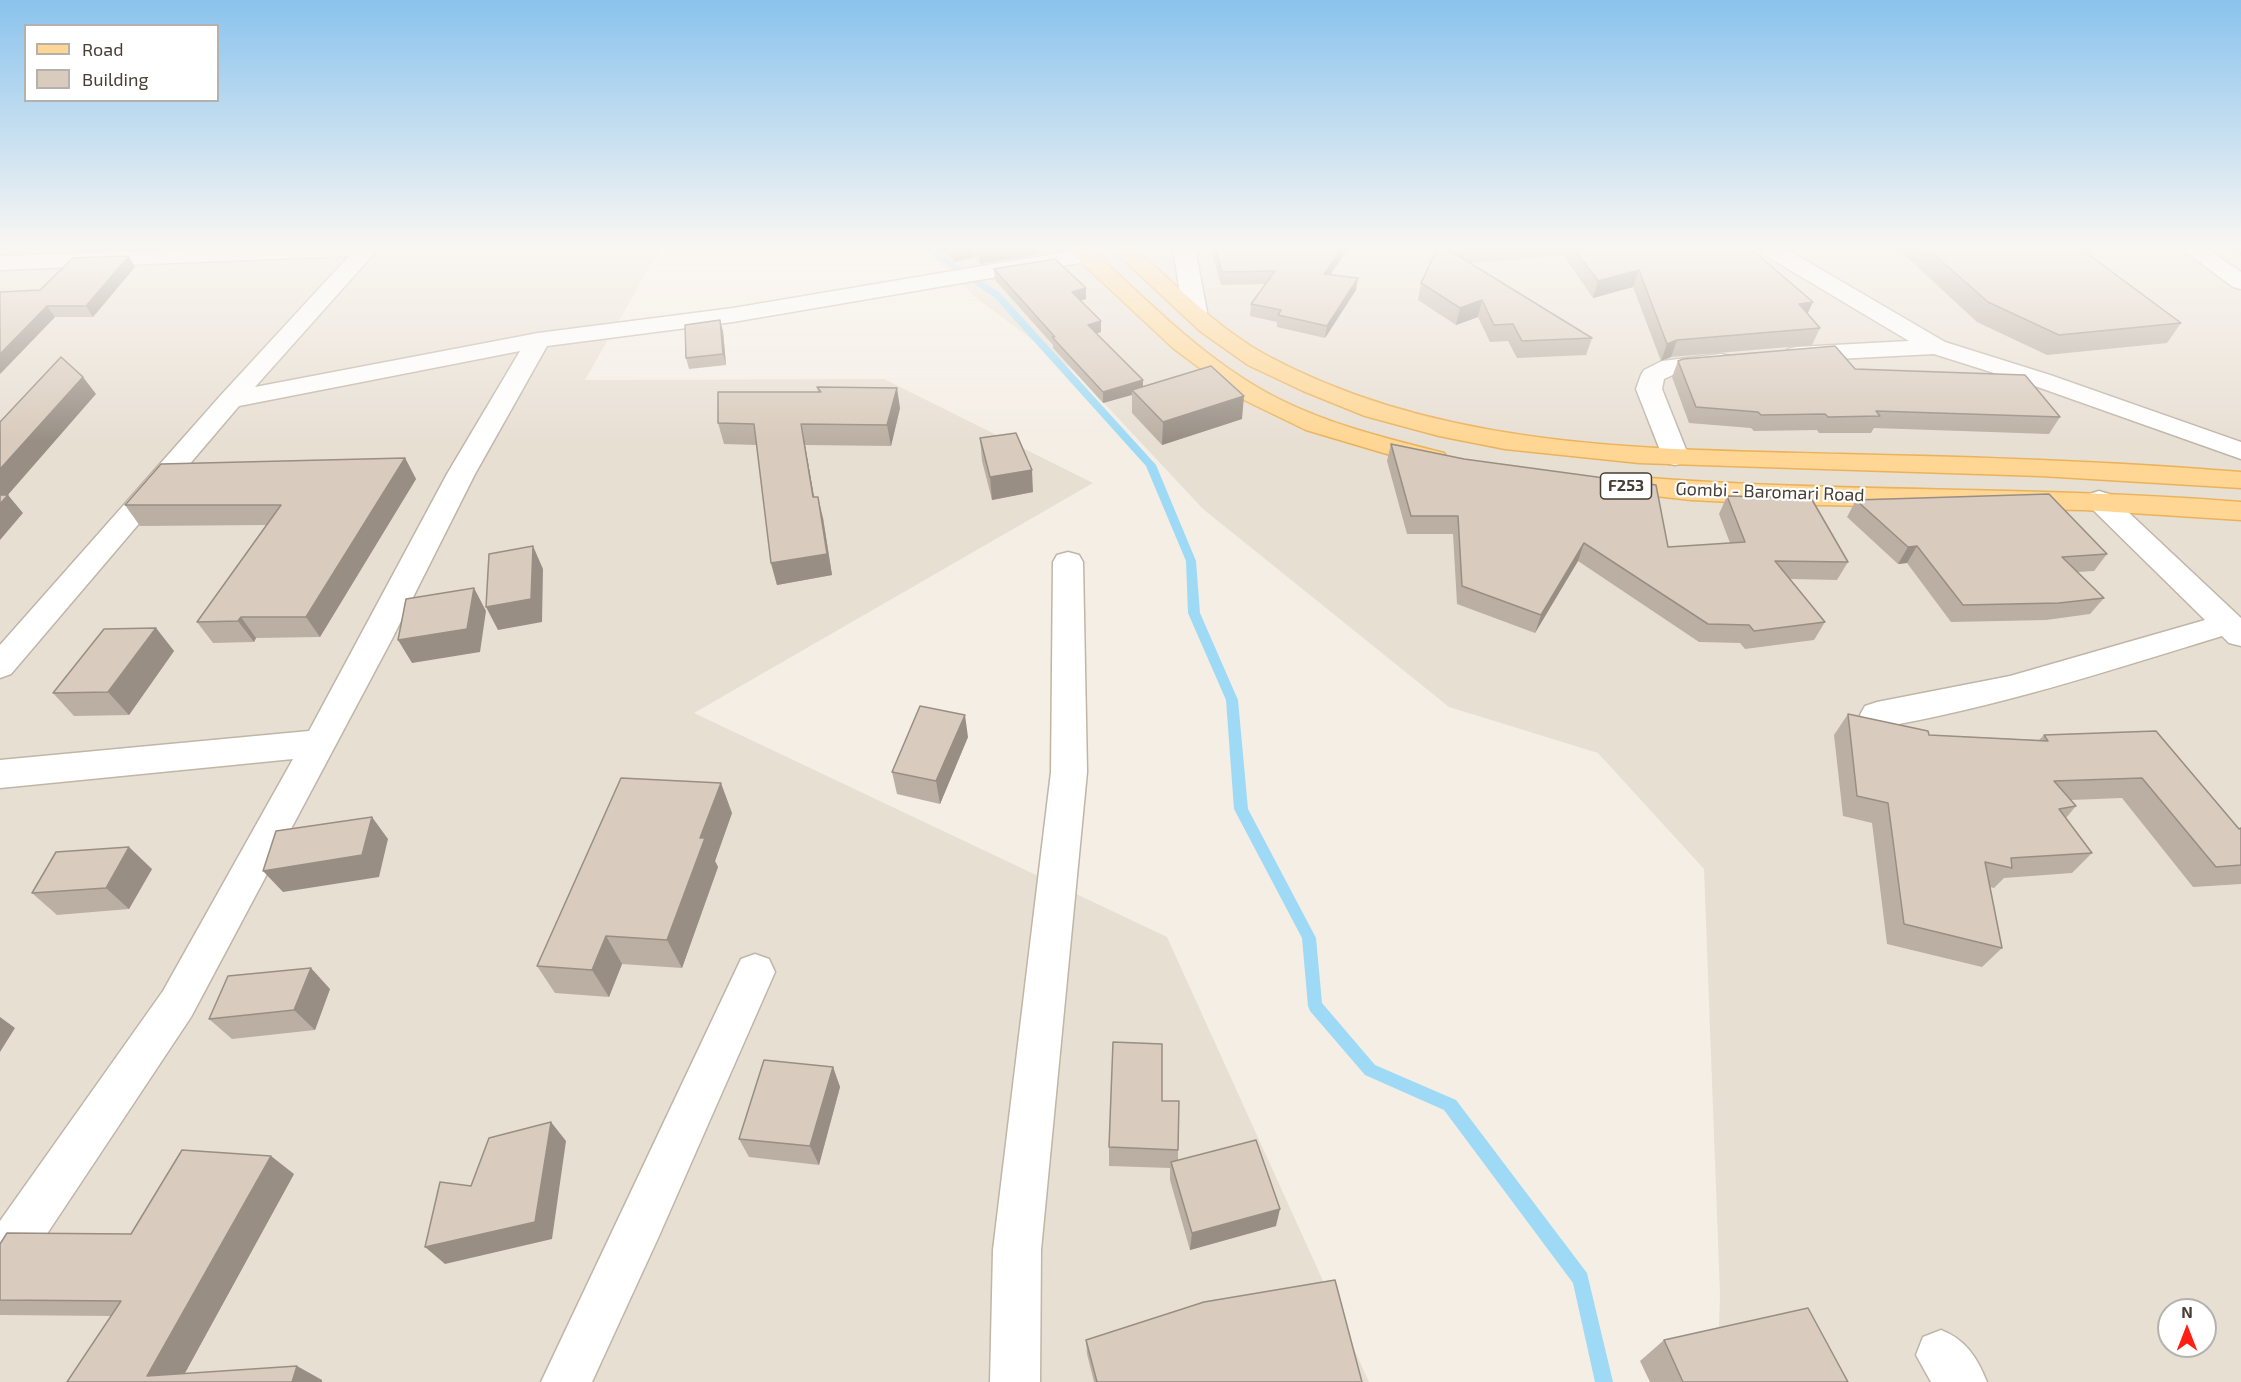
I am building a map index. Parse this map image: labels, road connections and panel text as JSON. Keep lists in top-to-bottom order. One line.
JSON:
{"streets":{"main road":["F253","Gombi - Baromari Road"]},"legend":["Road","Building"],"north":"top"}
